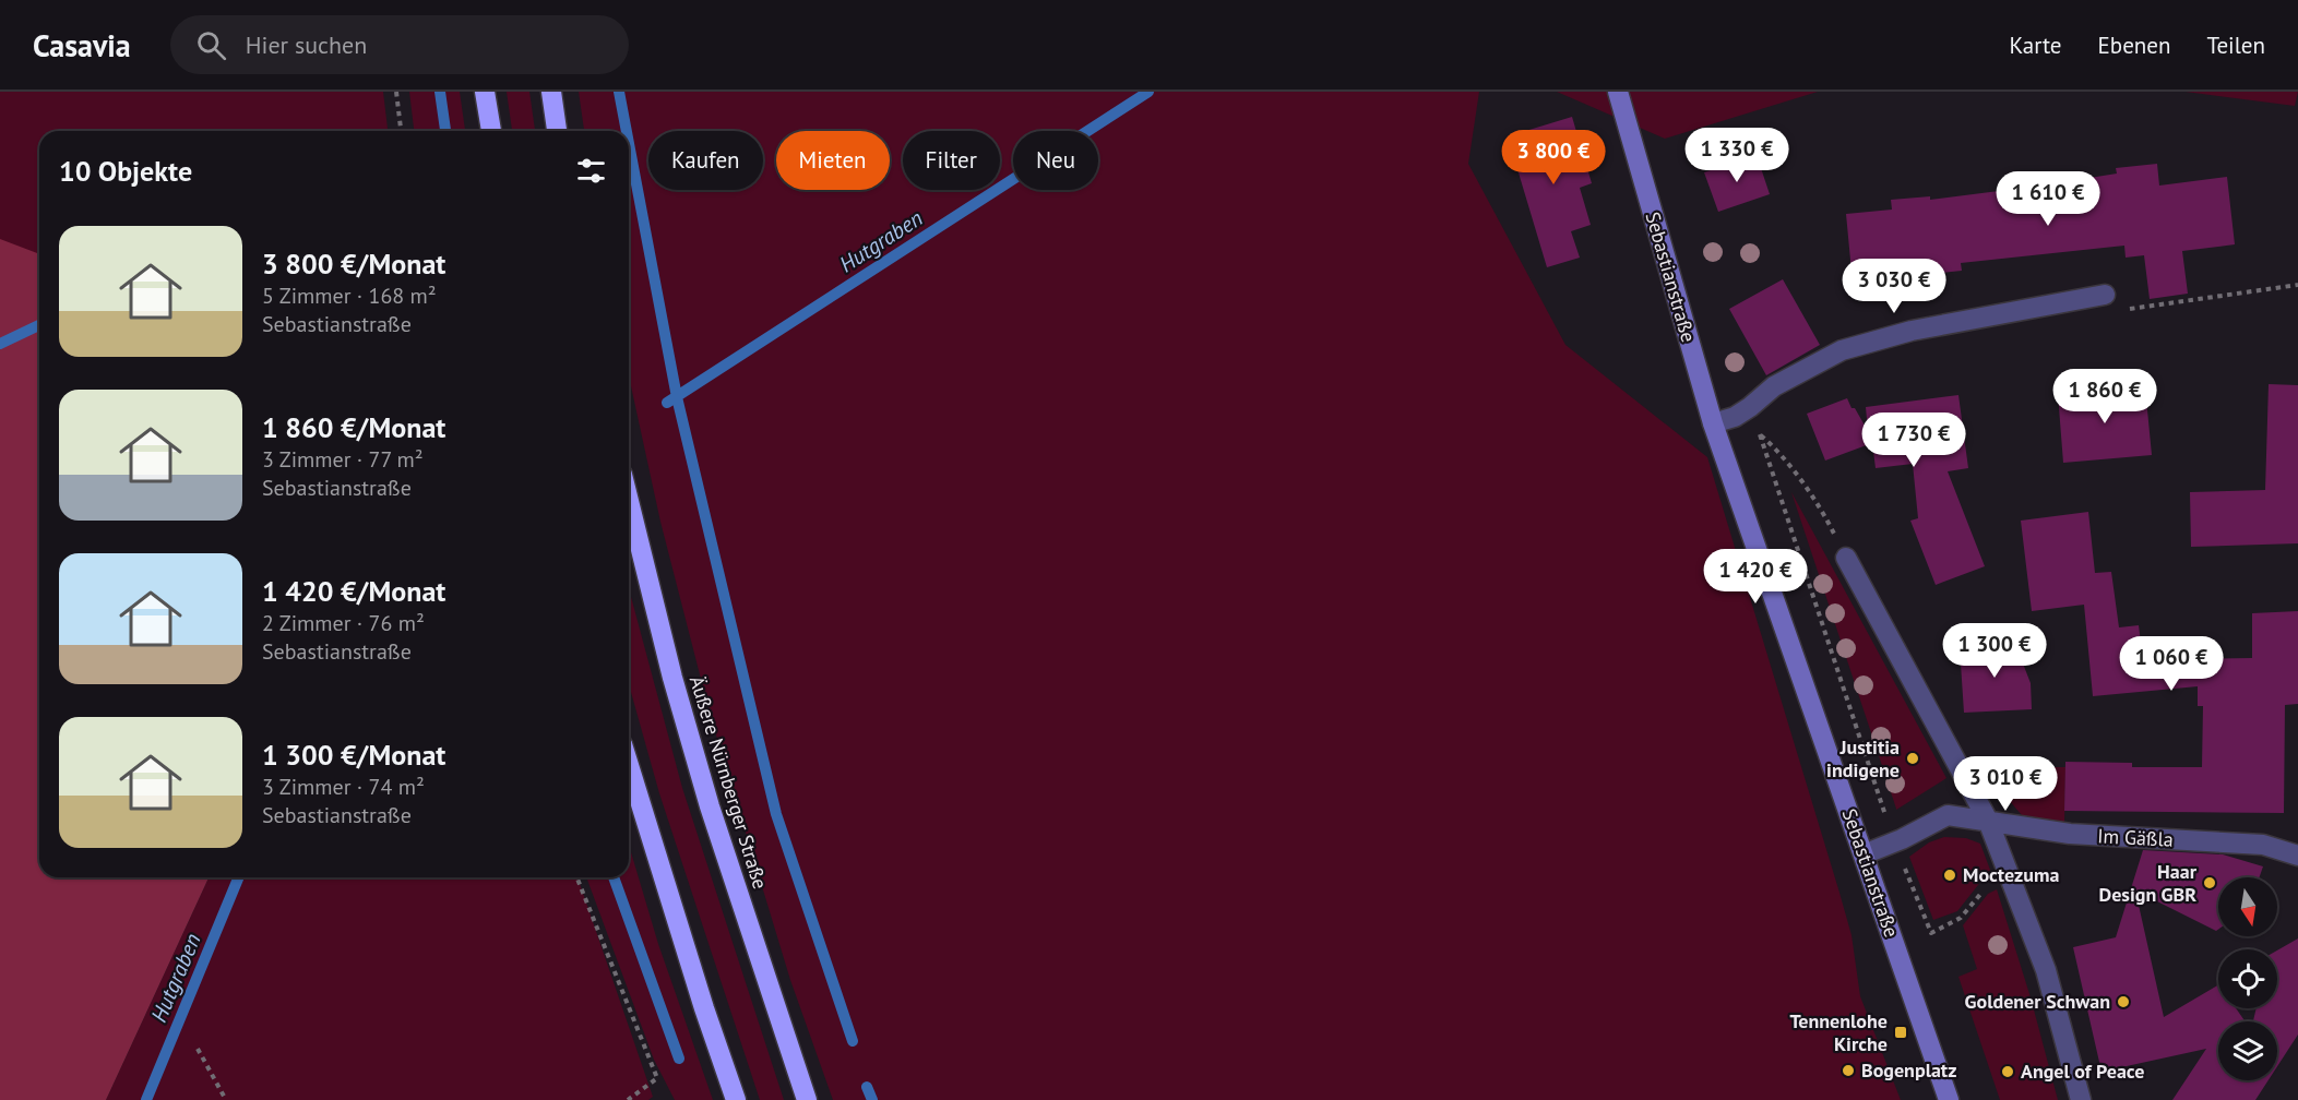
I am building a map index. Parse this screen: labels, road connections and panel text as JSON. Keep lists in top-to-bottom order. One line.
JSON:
{"streets":{"highway":["Äußere Nürnberger Straße"],"street":["Sebastianstraße","Im Gäßla"]},"crossings":[["Sebastianstraße","Im Gäßla"]],"water":["Hutgraben"],"places":{"other":["Justitia indigene","Moctezuma","Haar Design GBR","Goldener Schwan","Bogenplatz","Angel of Peace"],"transit":["Tennenlohe Kirche"]},"north":"bottom","page":{"header":"Casavia","search":"Hier suchen","nav":["Karte","Ebenen","Teilen"],"price":["1 330 €","3 800 €","1 610 €","3 030 €","1 860 €","1 730 €","1 420 €","1 300 €","1 060 €","3 010 €"],"chip":["Kaufen","Mieten","Filter","Neu"],"heading":"10 Objekte","list":[{"name":"3 800 €/Monat","note":"5 Zimmer · 168 m² · Sebastianstraße"},{"name":"1 860 €/Monat","note":"3 Zimmer · 77 m² · Sebastianstraße"},{"name":"1 420 €/Monat","note":"2 Zimmer · 76 m² · Sebastianstraße"},{"name":"1 300 €/Monat","note":"3 Zimmer · 74 m² · Sebastianstraße"}]}}
